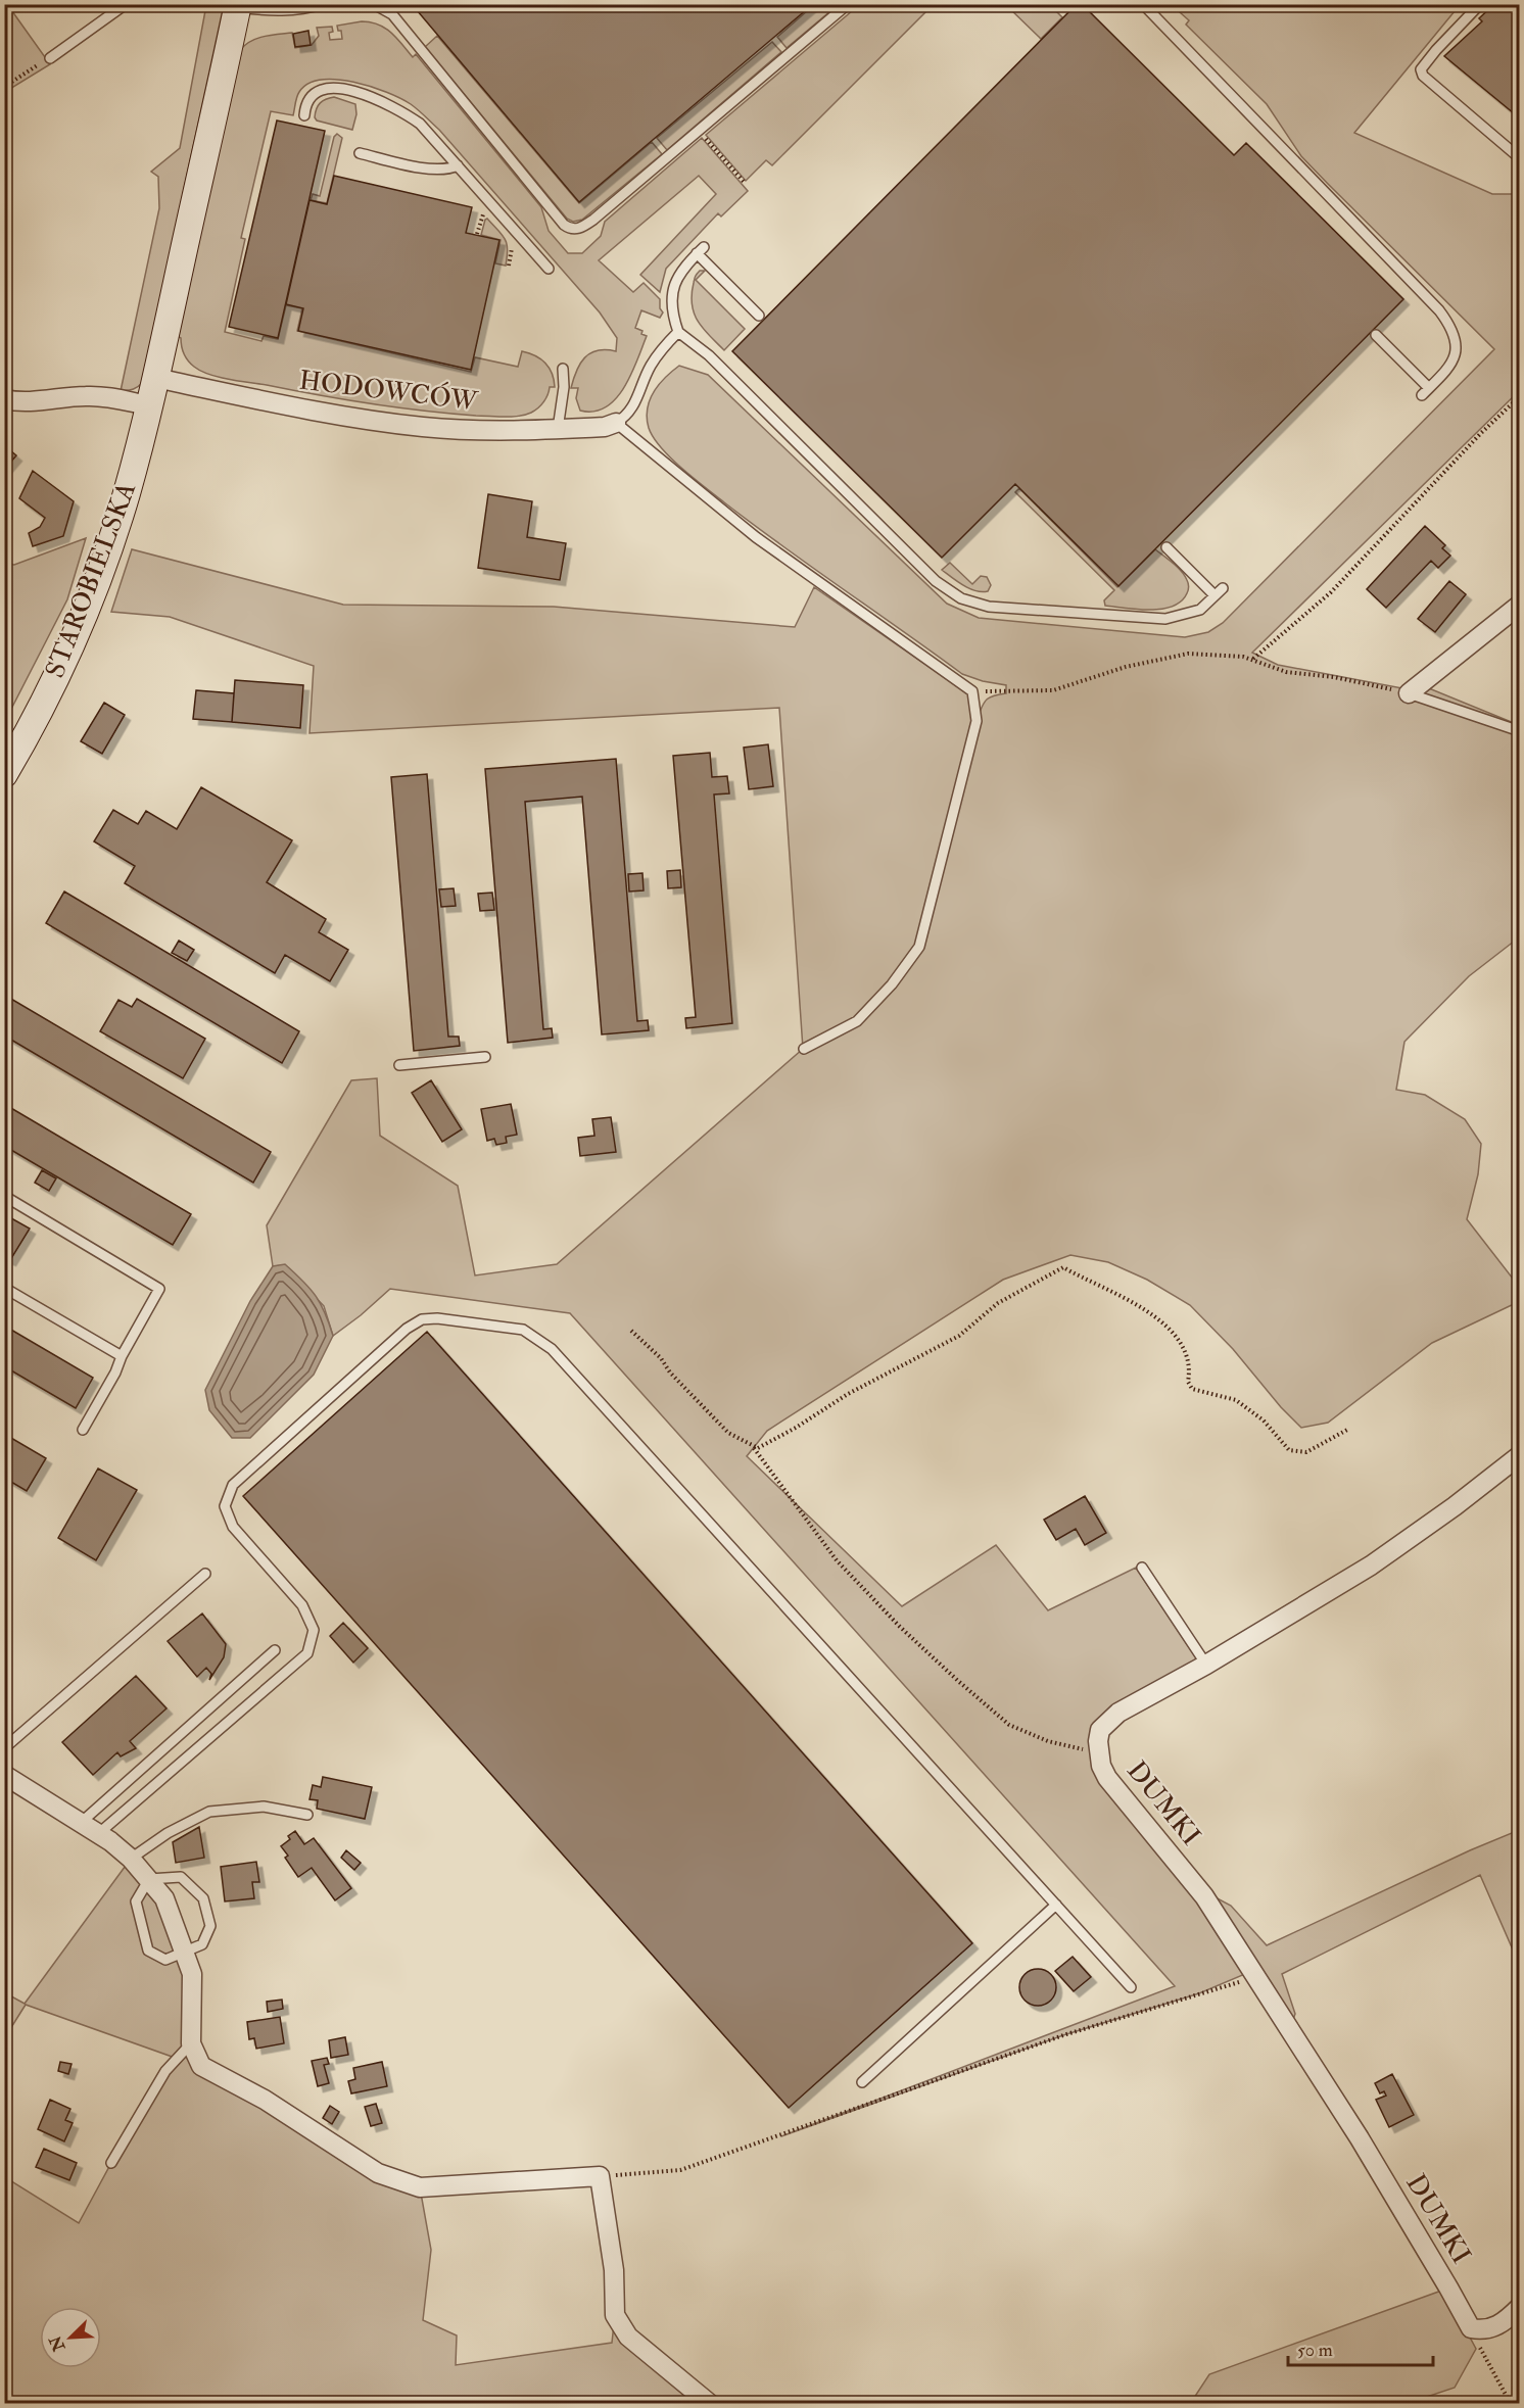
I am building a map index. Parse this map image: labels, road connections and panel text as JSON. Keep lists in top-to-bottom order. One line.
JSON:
{"streets":{"street":["HODOWCÓW","STAROBIELSKA","DUMKI"]},"crossings":[["HODOWCÓW","STAROBIELSKA"]],"scale_bar":"50 m","north":"bottom left"}
